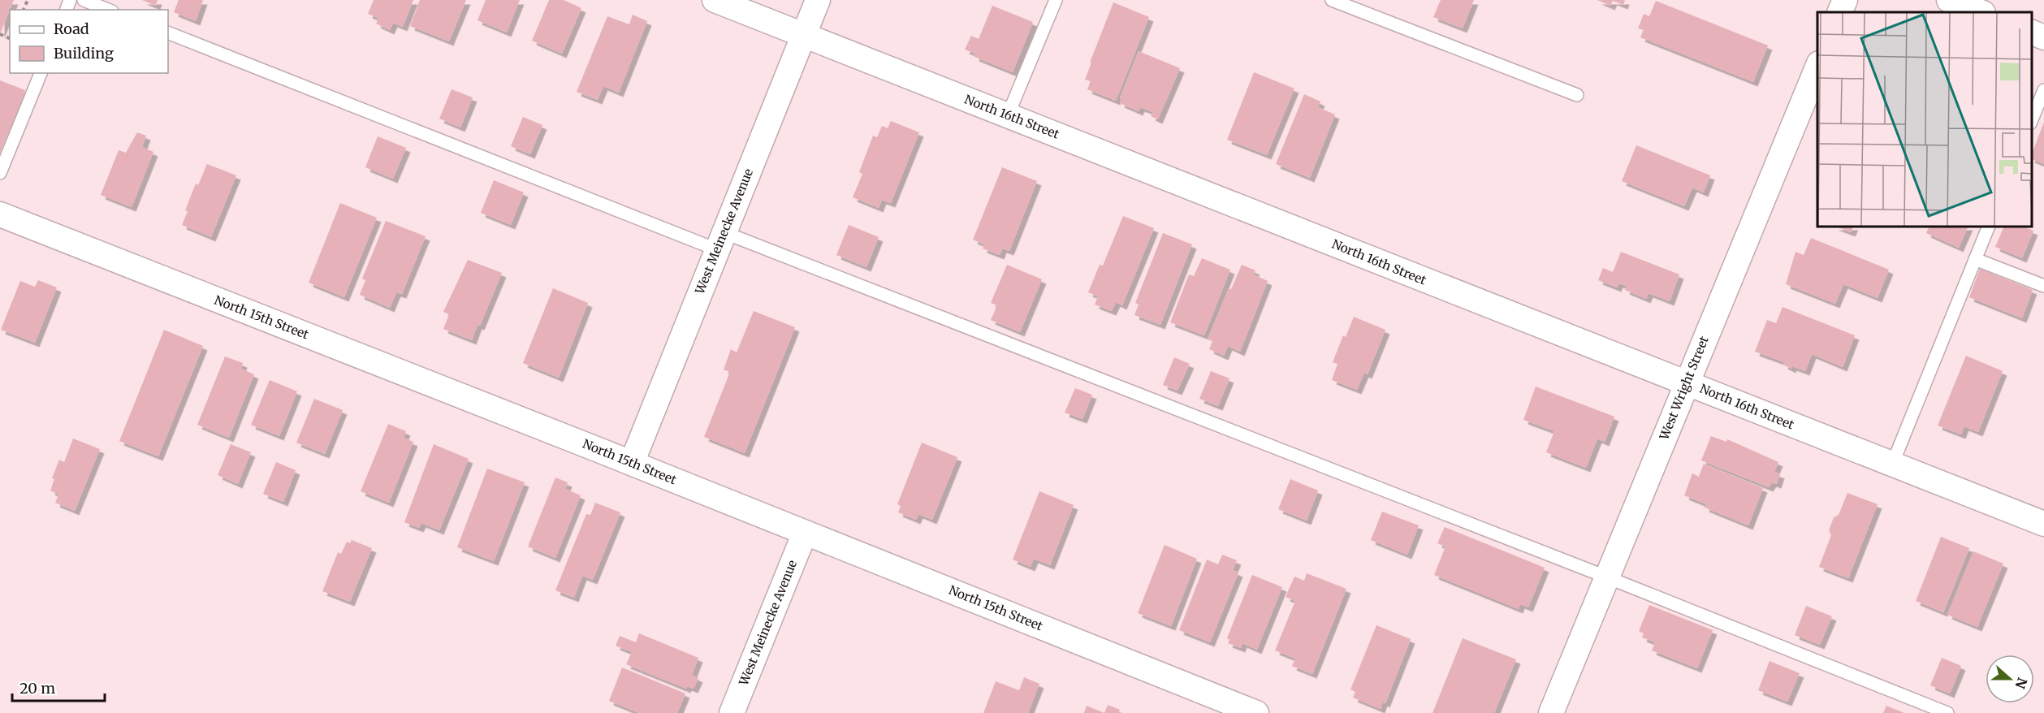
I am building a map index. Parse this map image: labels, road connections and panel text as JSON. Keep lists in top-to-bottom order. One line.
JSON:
{"streets":{"street":["North 16th Street","West Meinecke Avenue","North 15th Street","West Wright Street"]},"crossings":[["North 16th Street","West Meinecke Avenue"],["North 16th Street","West Wright Street"],["West Meinecke Avenue","North 15th Street"]],"legend":["Road","Building"],"scale_bar":"20 m","north":"right"}
